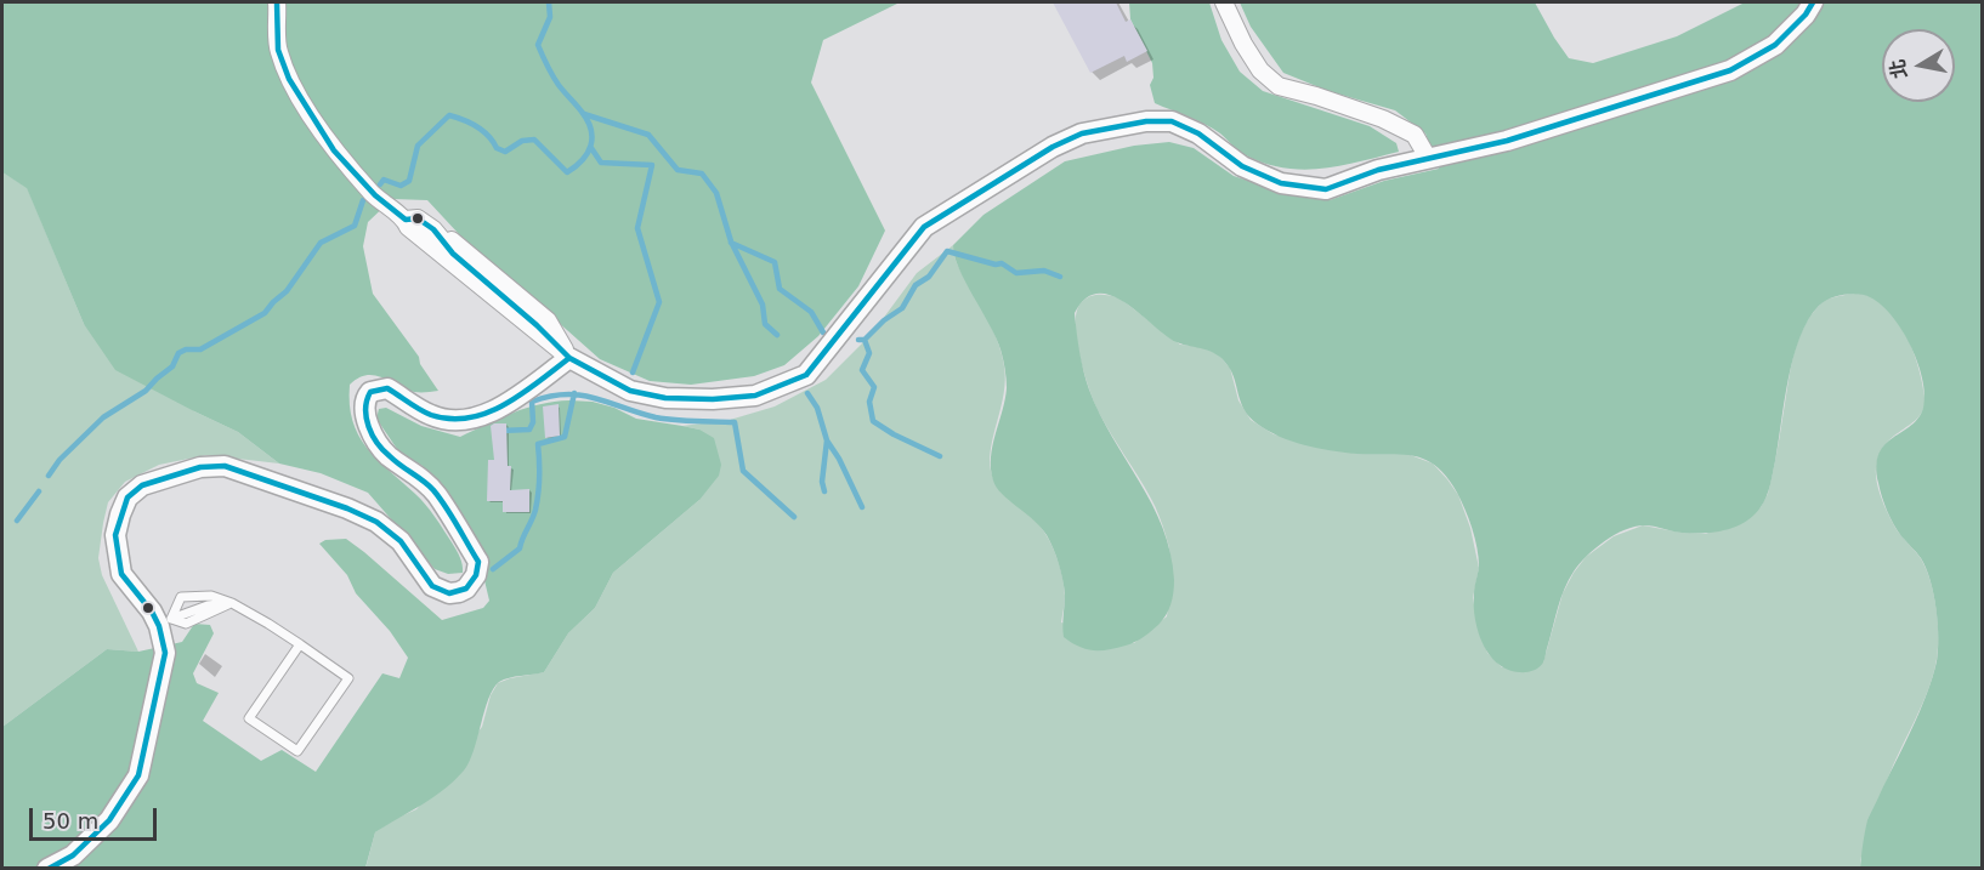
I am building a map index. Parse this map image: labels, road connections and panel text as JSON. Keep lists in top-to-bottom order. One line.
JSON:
{"scale_bar":"50 m","north":"left"}
